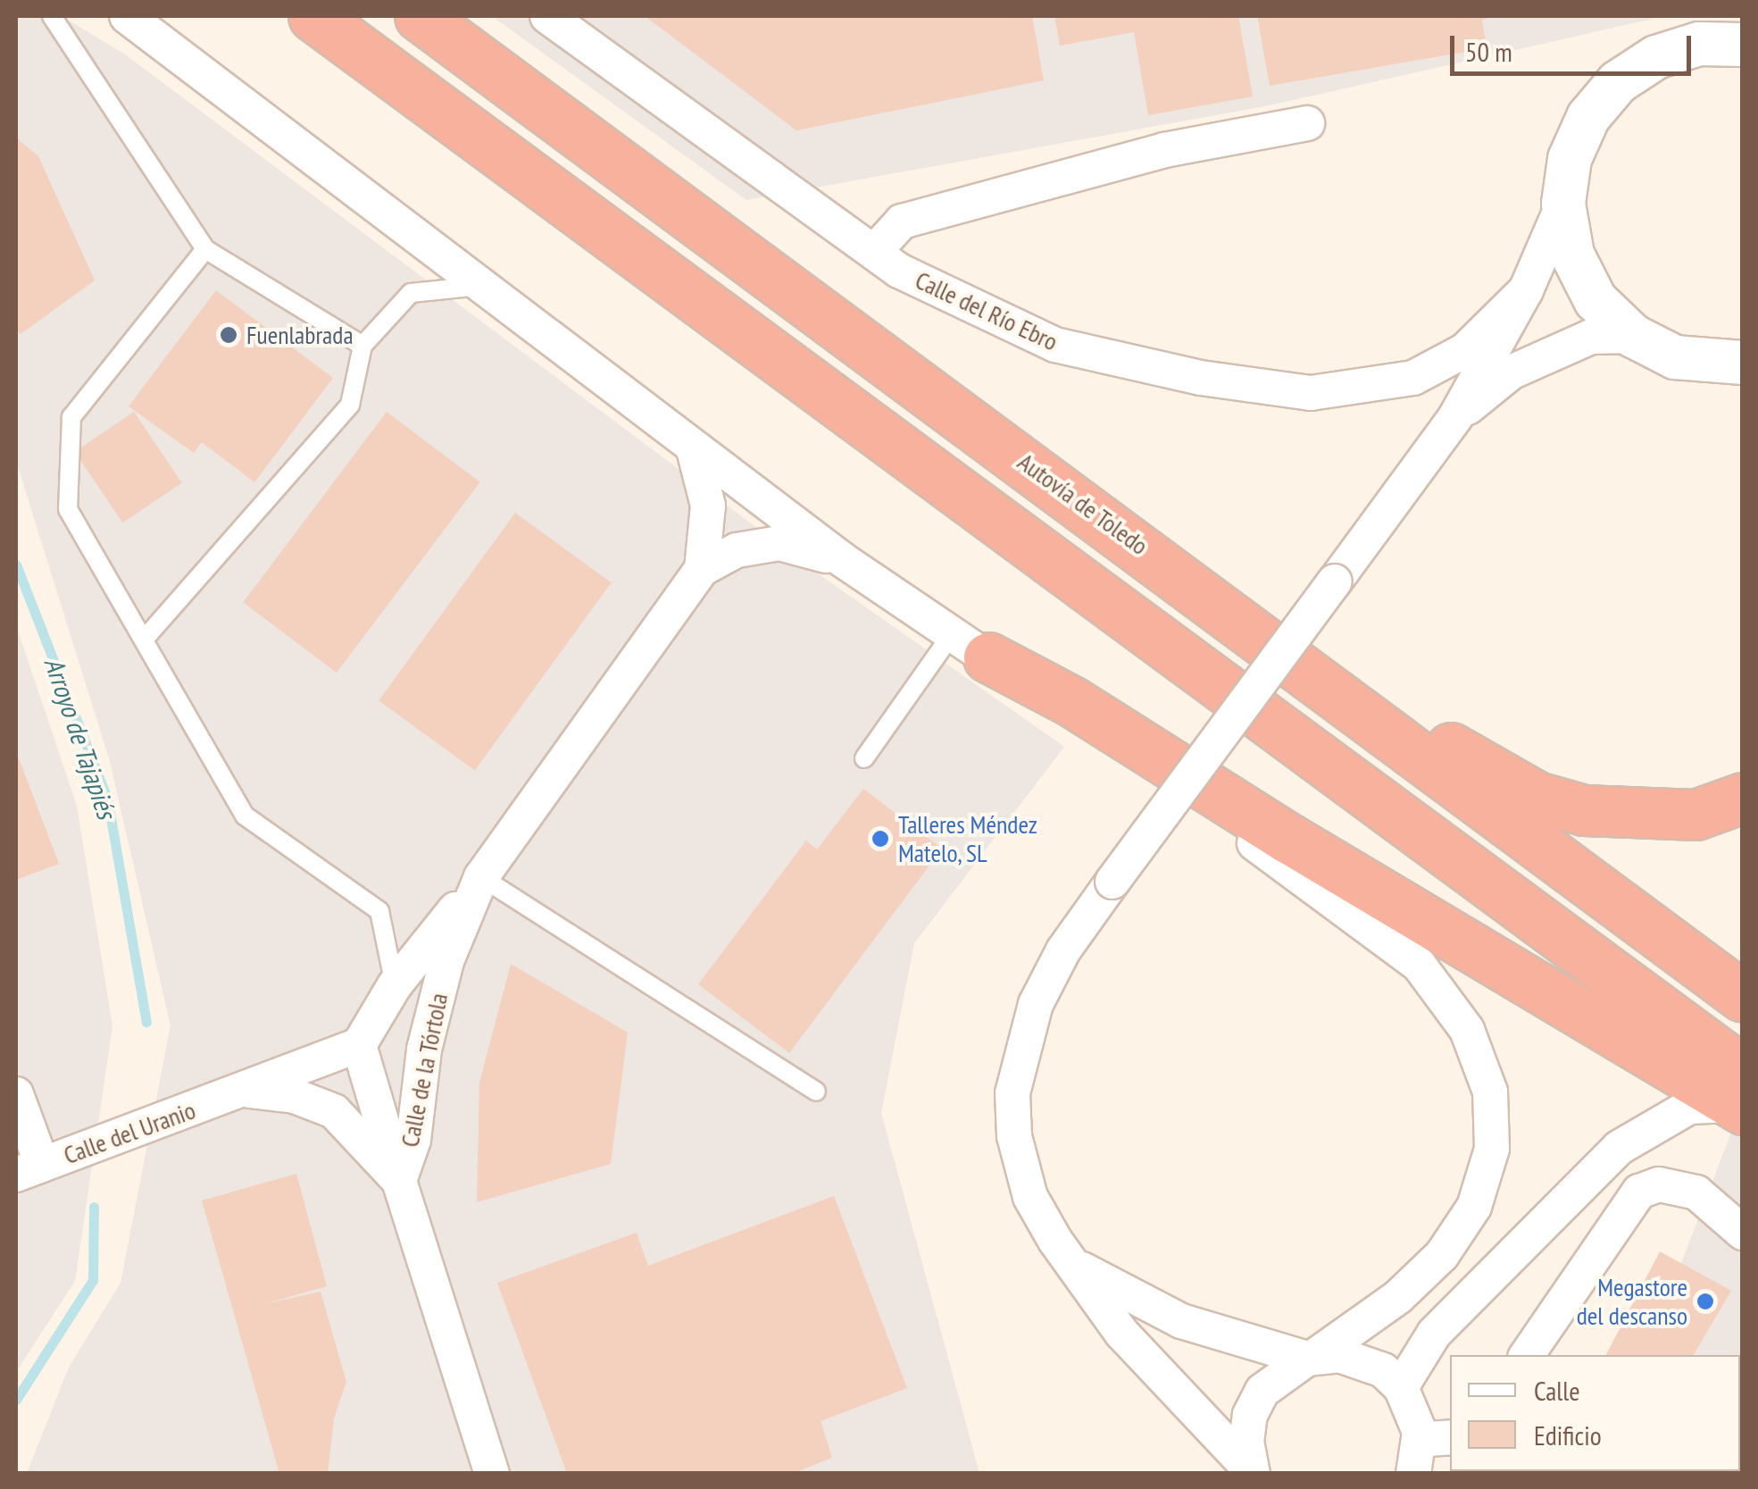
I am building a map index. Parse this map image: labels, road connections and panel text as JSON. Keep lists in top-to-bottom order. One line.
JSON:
{"streets":{"highway":["Autovía de Toledo"],"street":["Calle del Río Ebro","Calle de la Tórtola","Calle del Uranio"]},"water":["Arroyo de Tajapiés"],"places":["Fuenlabrada","Talleres Méndez Matelo, SL","Megastore del descanso"],"legend":["Calle","Edificio"],"scale_bar":"50 m"}
